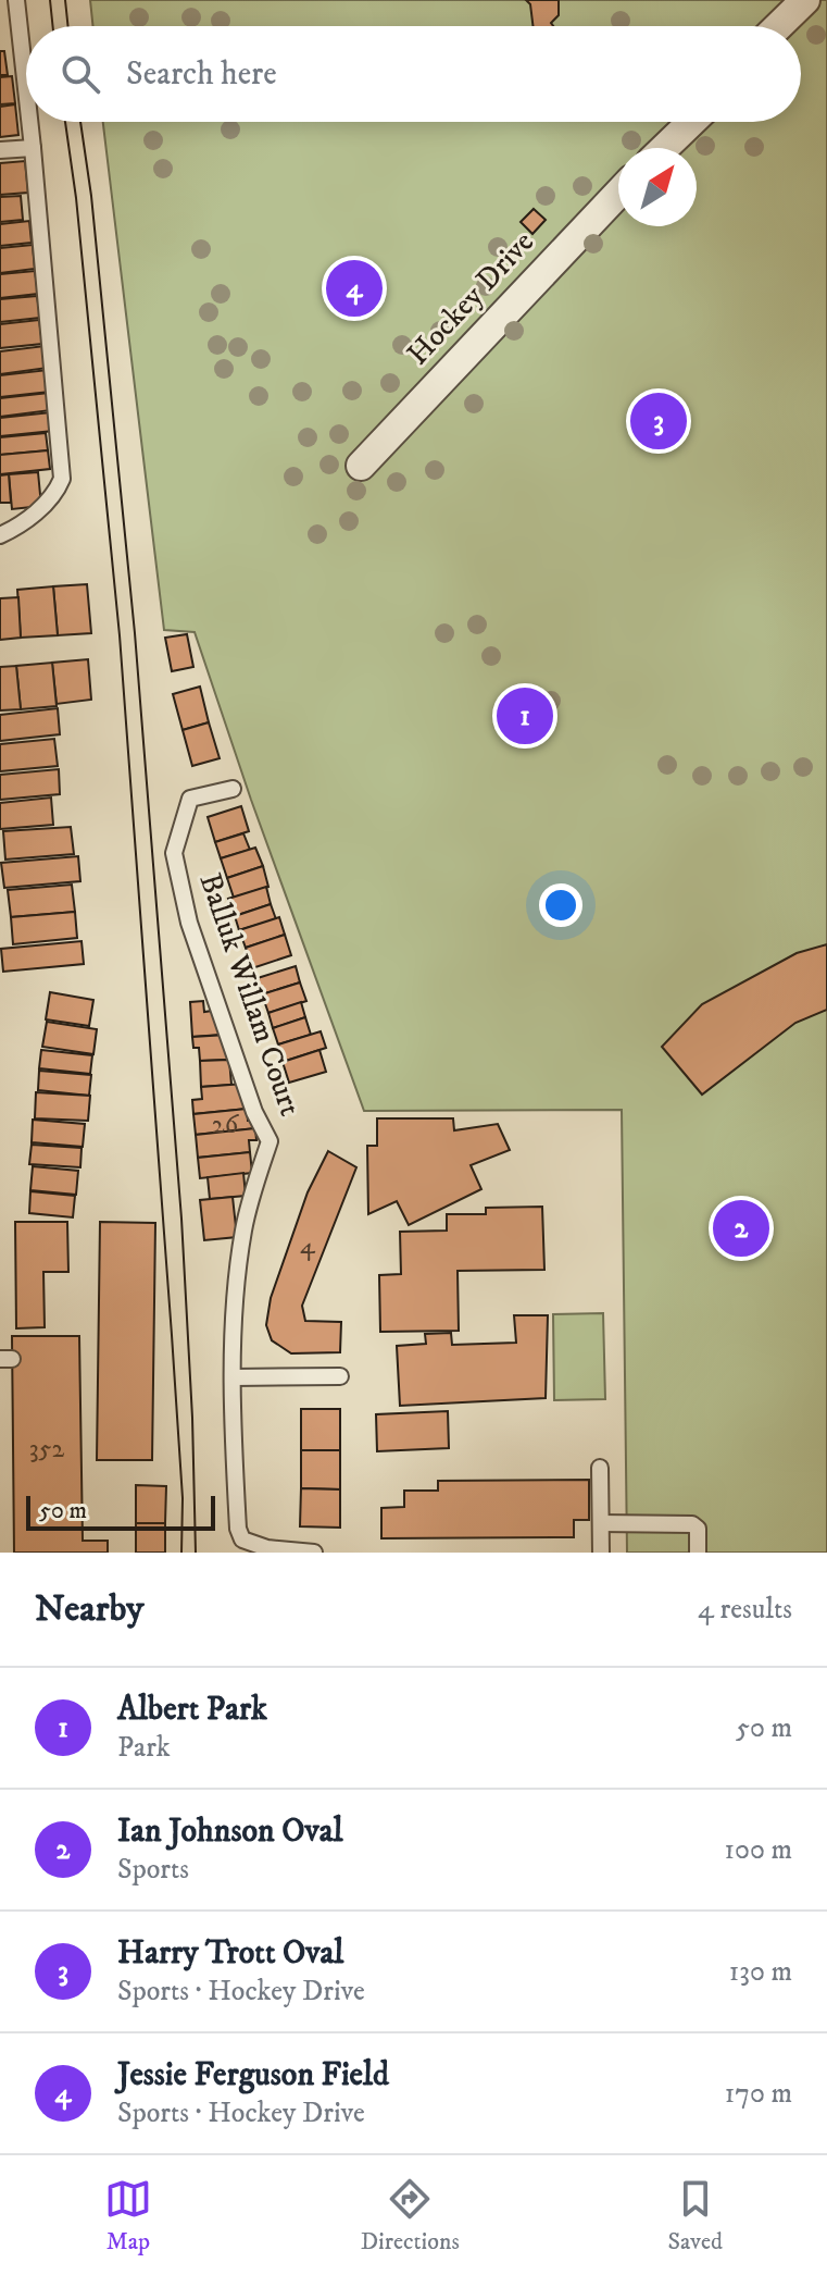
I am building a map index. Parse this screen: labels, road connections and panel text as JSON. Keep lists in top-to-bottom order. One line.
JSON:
{"streets":{"street":["Hockey Drive"],"lane":["Balluk Willam Court"]},"house_numbers":["26","4","352"],"scale_bar":"50 m","north":"top right","page":{"search":"Search here","pins":["4","3","1","2"],"scale":"50 m","heading":["Nearby","4 results"],"list":[{"mark":"1","name":"Albert Park","note":"Park","value":"50 m"},{"mark":"2","name":"Ian Johnson Oval","note":"Sports","value":"100 m"},{"mark":"3","name":"Harry Trott Oval","note":"Sports · Hockey Drive","value":"130 m"},{"mark":"4","name":"Jessie Ferguson Field","note":"Sports · Hockey Drive","value":"170 m"}],"nav":["Map","Directions","Saved"]}}
